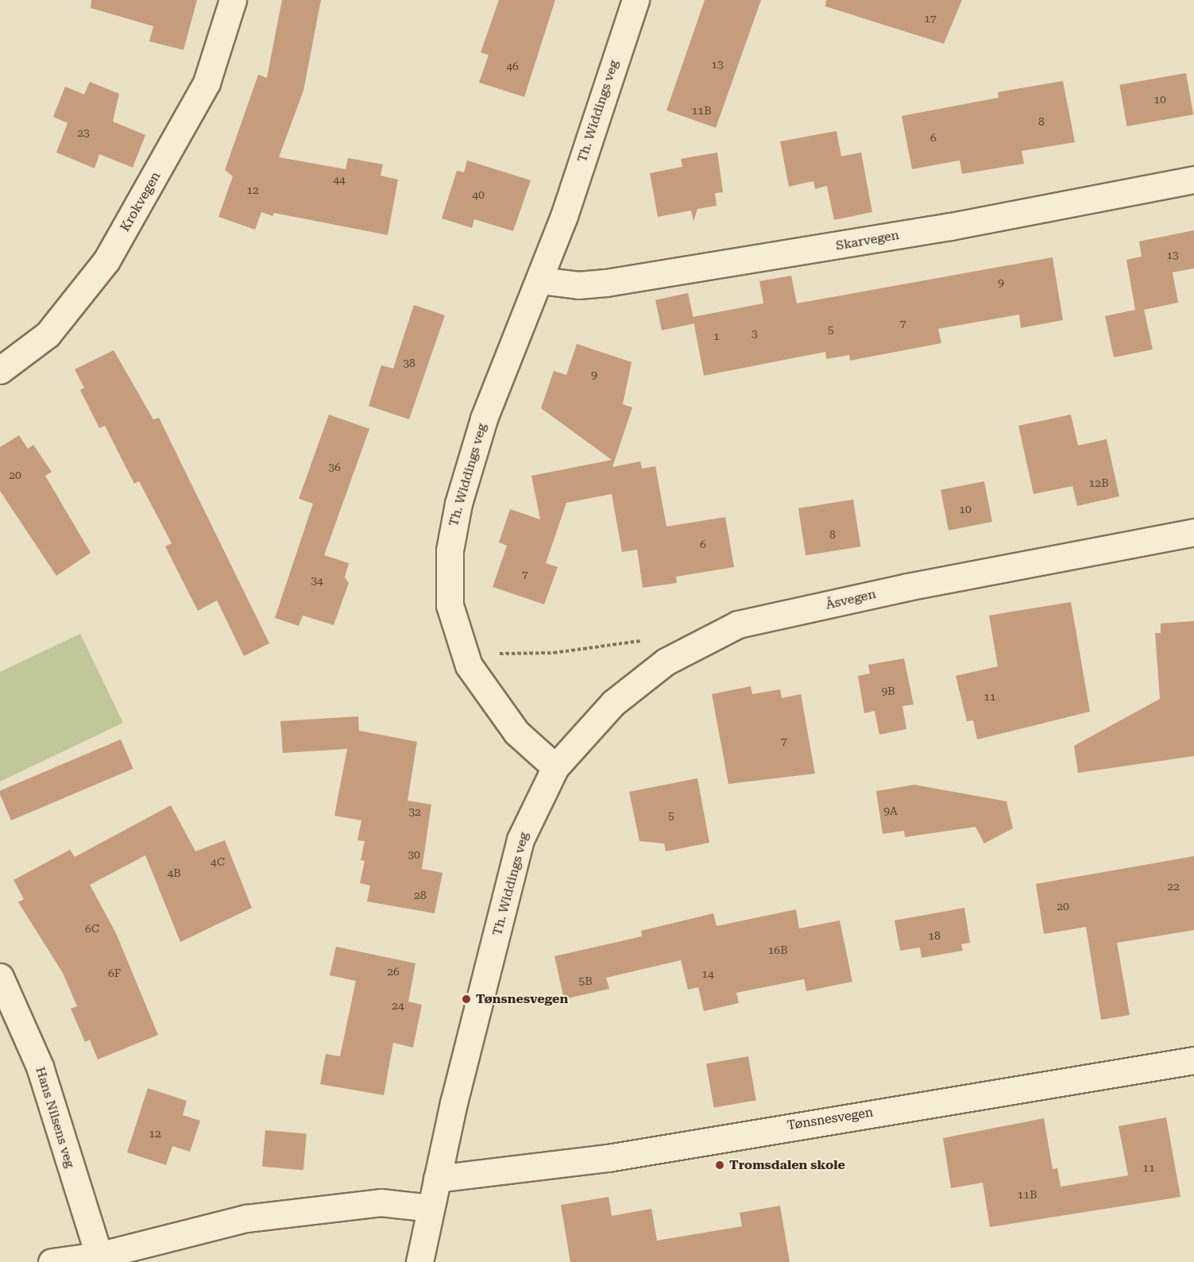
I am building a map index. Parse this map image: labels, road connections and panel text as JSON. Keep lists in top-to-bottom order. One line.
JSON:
{"streets":{"street":["Th. Widdings veg","Krokvegen","Skarvegen","Åsvegen","Hans Nilsens veg","Tønsnesvegen"]},"crossings":[["Th. Widdings veg","Skarvegen"],["Th. Widdings veg","Åsvegen"],["Th. Widdings veg","Tønsnesvegen"]],"places":["Tønsnesvegen","Tromsdalen skole"],"house_numbers":["17","13","46","10","11B","8","23","6","44","12","40","13","9","7","5","3","1","38","9","36","20","12B","10","8","6","7","34","9B","11","7","9A","32","5","30","4C","4B","22","28","20","6C","18","16B","26","6F","14","5B","24","12","11","11B"]}
